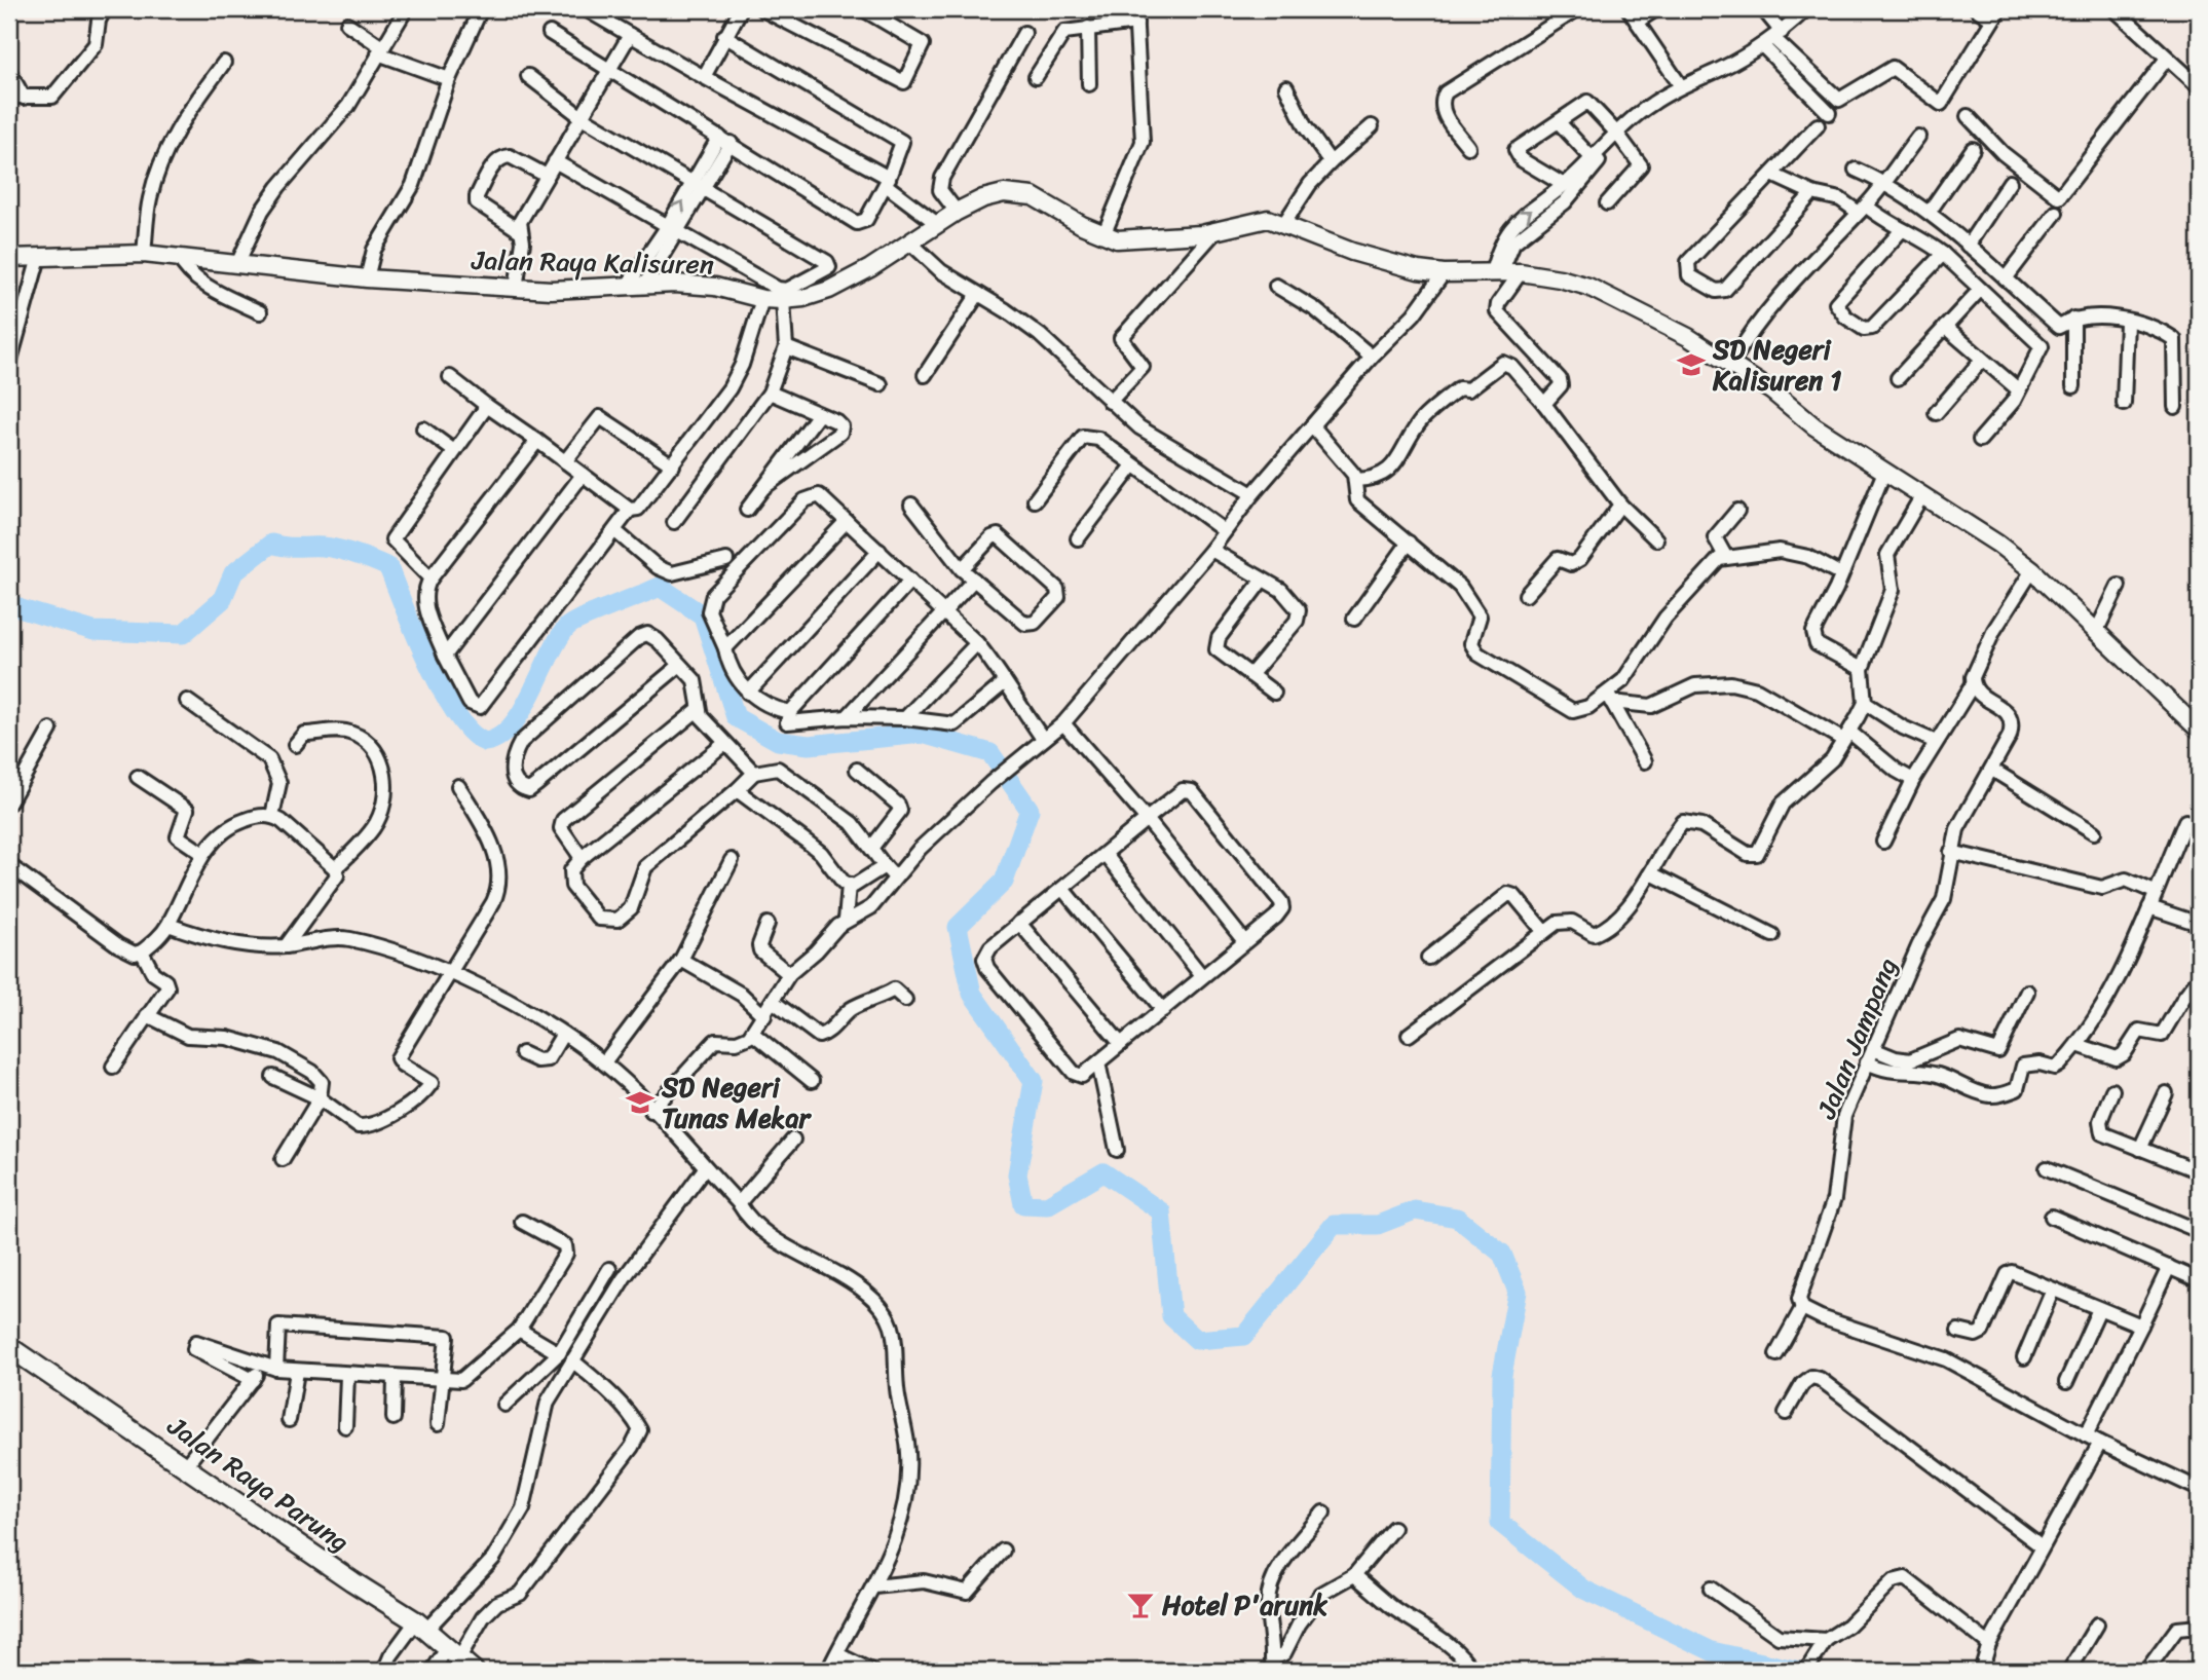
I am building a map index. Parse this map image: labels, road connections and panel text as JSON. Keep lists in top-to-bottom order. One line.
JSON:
{"streets":{"highway":["Jalan Raya Parung"],"main road":["Jalan Raya Kalisuren"],"street":["Jalan Jampang"]},"places":{"school or university":["SD Negeri Kalisuren 1","SD Negeri Tunas Mekar"],"bar":["Hotel P'arunk"]}}
